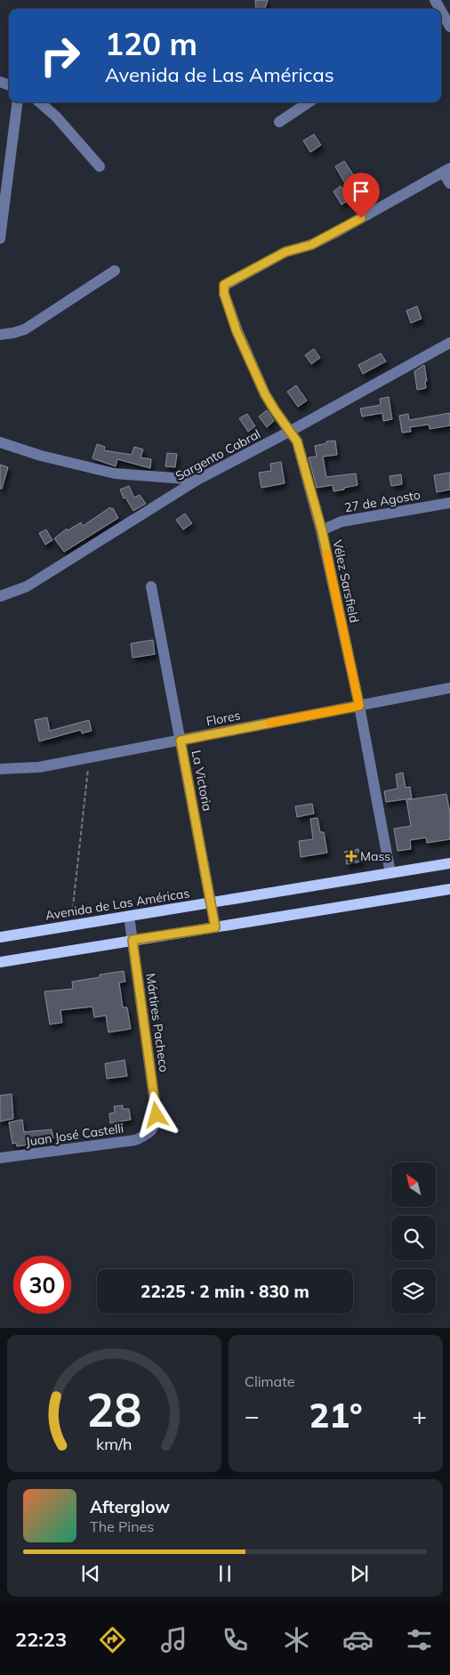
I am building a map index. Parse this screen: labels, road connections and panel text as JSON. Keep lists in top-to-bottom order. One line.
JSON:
{"streets":{"main road":["Avenida de Las Américas"],"street":["Sargento Cabral","27 de Agosto","Vélez Sarsfield","Flores","La Victoria","Mártires Pacheco","Juan José Castelli"]},"crossings":[["Sargento Cabral","Vélez Sarsfield"],["27 de Agosto","Vélez Sarsfield"],["Vélez Sarsfield","Flores"],["Vélez Sarsfield","Avenida de Las Américas"],["Flores","La Victoria"],["La Victoria","Avenida de Las Américas"],["Avenida de Las Américas","Mártires Pacheco"],["Mártires Pacheco","Juan José Castelli"]],"places":{"health":["Mass"]},"north":"top left","page":{"turn":["120 m","Avenida de Las Américas"],"limit":"30","trip":"22:25 · 2 min · 830 m","tile":"Climate","heat":["−","21°","+"],"song":["Afterglow","The Pines"],"tabs":"22:23","gauge":["28","km/h"]}}
